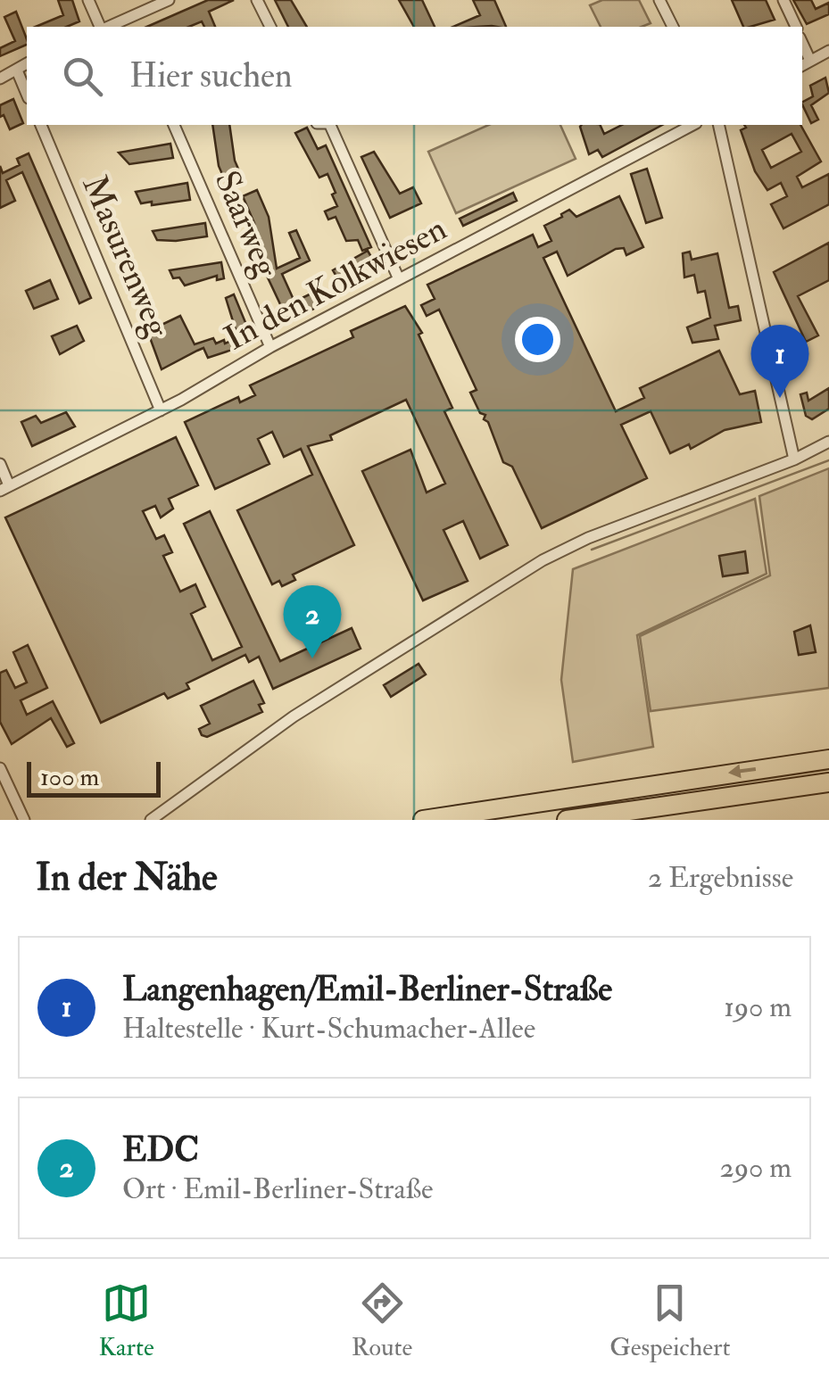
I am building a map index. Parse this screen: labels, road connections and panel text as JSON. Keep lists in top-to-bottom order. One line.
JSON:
{"streets":{"street":["Saarweg","Masurenweg","In den Kolkwiesen"]},"crossings":[["Saarweg","In den Kolkwiesen"],["Masurenweg","In den Kolkwiesen"]],"scale_bar":"100 m","page":{"search":"Hier suchen","pins":["1","2"],"scale":"100 m","heading":["In der Nähe","2 Ergebnisse"],"list":[{"mark":"1","name":"Langenhagen/Emil-Berliner-Straße","note":"Haltestelle · Kurt-Schumacher-Allee","value":"190 m"},{"mark":"2","name":"EDC","note":"Ort · Emil-Berliner-Straße","value":"290 m"}],"nav":["Karte","Route","Gespeichert"]}}
